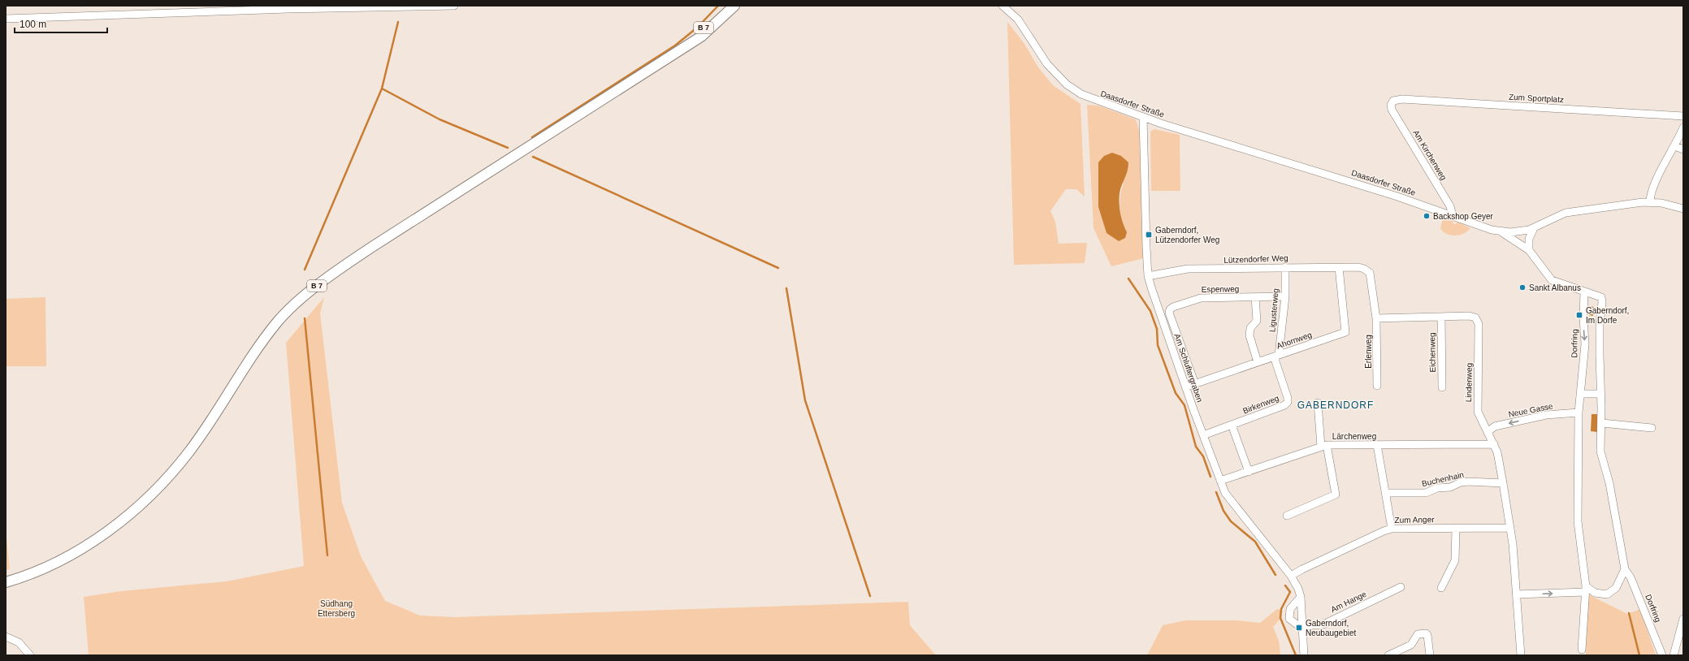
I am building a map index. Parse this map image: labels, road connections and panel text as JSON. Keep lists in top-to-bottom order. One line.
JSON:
{"streets":{"main road":["B 7"],"street":["Zum Sportplatz","Daasdorfer Straße","Am Kirchenweg","Lützendorfer Weg","Espenweg","Ligusterweg","Ahornweg","Dorfring","Erlenweg","Eichenweg","Am Schluftergraben","Lindenweg","Birkenweg","Neue Gasse","Lärchenweg","Buchenhain","Zum Anger","Am Hange"]},"crossings":[["Zum Sportplatz","Am Kirchenweg"],["Daasdorfer Straße","Am Kirchenweg"],["Daasdorfer Straße","Am Schluftergraben"],["Lützendorfer Weg","Ligusterweg"],["Lützendorfer Weg","Ahornweg"],["Lützendorfer Weg","Erlenweg"],["Lützendorfer Weg","Am Schluftergraben"],["Lützendorfer Weg","Lindenweg"],["Espenweg","Ligusterweg"],["Espenweg","Ahornweg"],["Ligusterweg","Ahornweg"],["Ligusterweg","Birkenweg"],["Ahornweg","Am Schluftergraben"],["Ahornweg","Birkenweg"],["Dorfring","Neue Gasse"],["Erlenweg","Lindenweg"],["Eichenweg","Lindenweg"],["Am Schluftergraben","Birkenweg"],["Am Schluftergraben","Lärchenweg"],["Am Schluftergraben","Zum Anger"],["Am Schluftergraben","Am Hange"],["Lindenweg","Neue Gasse"],["Lindenweg","Lärchenweg"],["Lindenweg","Buchenhain"],["Lindenweg","Zum Anger"]],"one_way":["Neue Gasse"],"districts":["GABERNDORF"],"parks":["Südhang Ettersberg"],"places":{"other":["Backshop Geyer","Sankt Albanus"],"transit":["Gaberndorf, Lützendorfer Weg","Gaberndorf, Im Dorfe","Gaberndorf, Neubaugebiet"]},"scale_bar":"100 m"}
